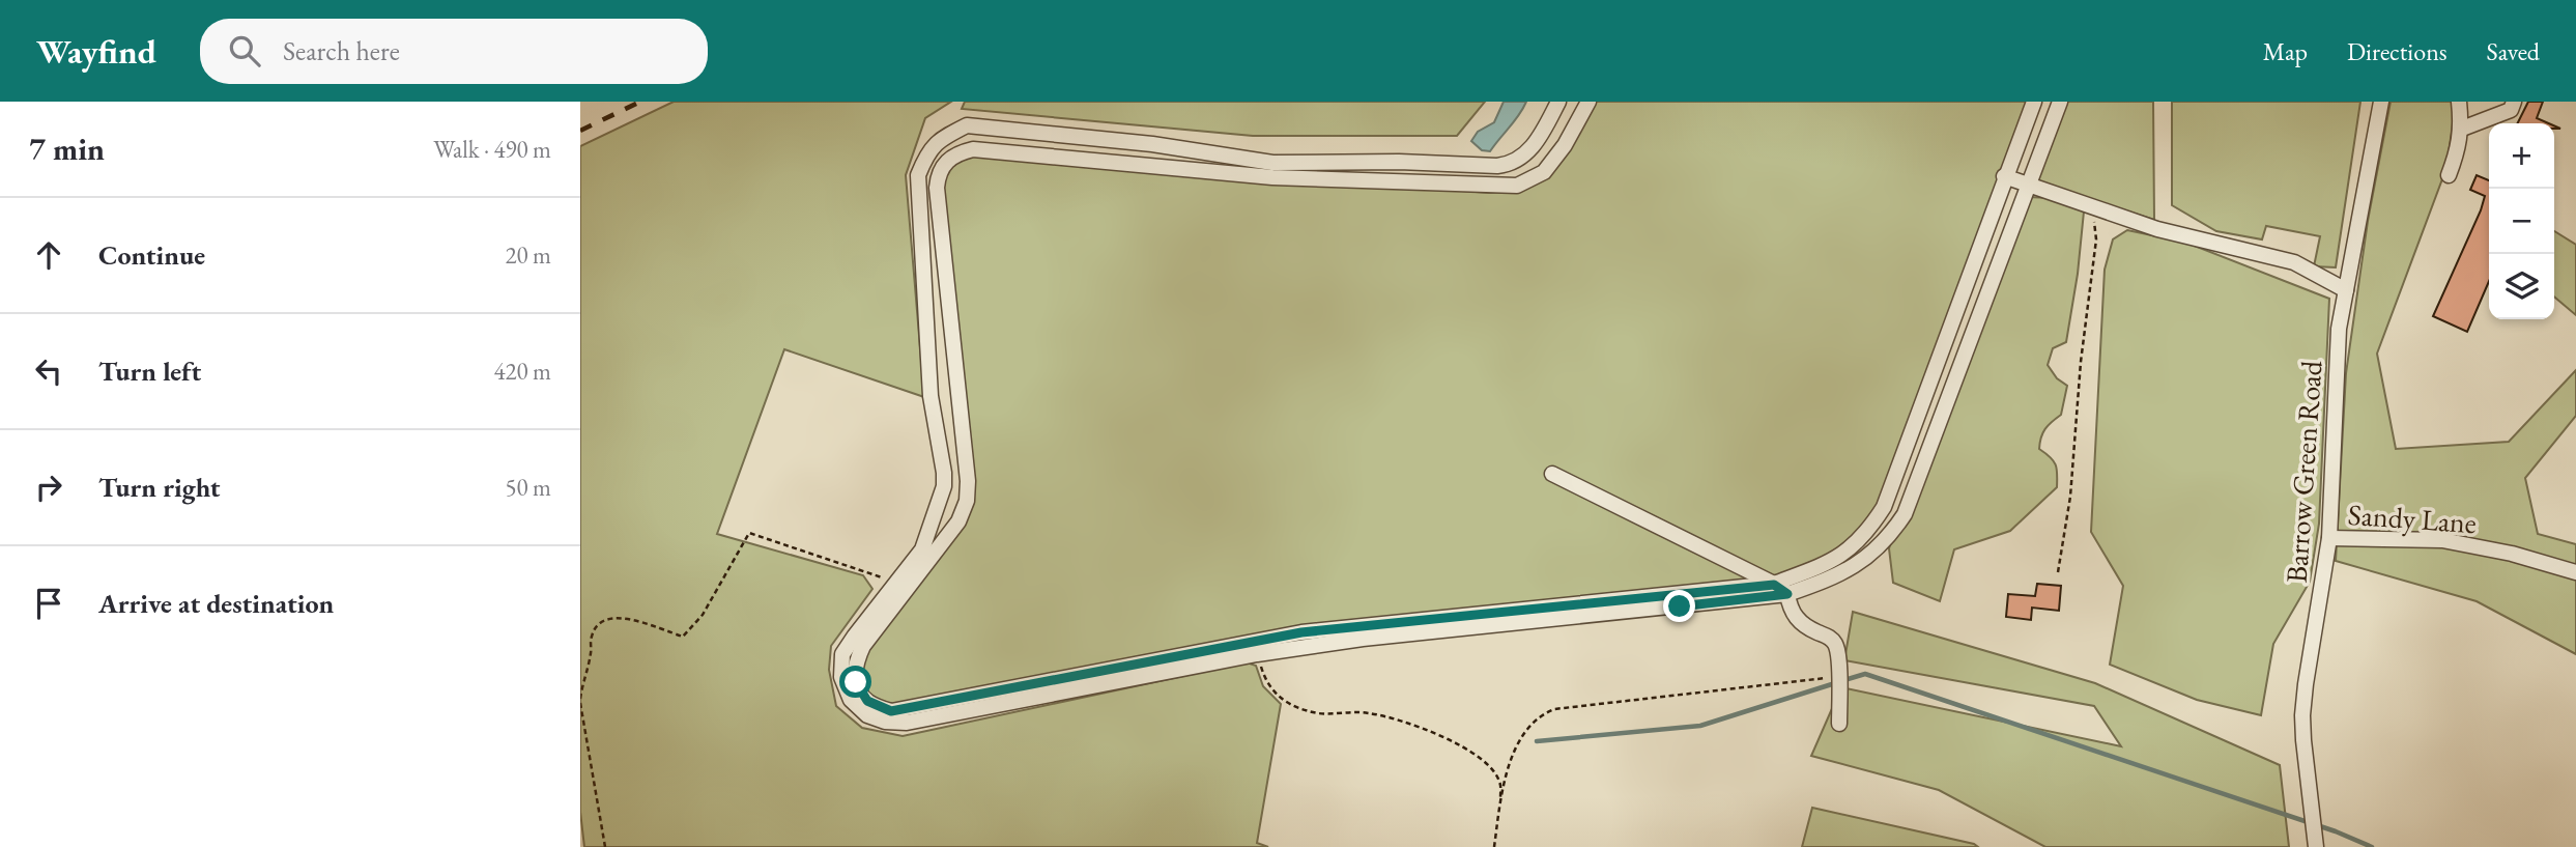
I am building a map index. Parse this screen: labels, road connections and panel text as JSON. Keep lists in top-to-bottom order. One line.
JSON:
{"streets":{"street":["Barrow Green Road","Sandy Lane"]},"crossings":[["Barrow Green Road","Sandy Lane"]],"page":{"header":"Wayfind","search":"Search here","nav":["Map","Directions","Saved"],"heading":["7 min","Walk · 490 m"],"map_buttons":["+","−"],"list":[["Continue","20 m"],["Turn left","420 m"],["Turn right","50 m"],"Arrive at destination"]}}
